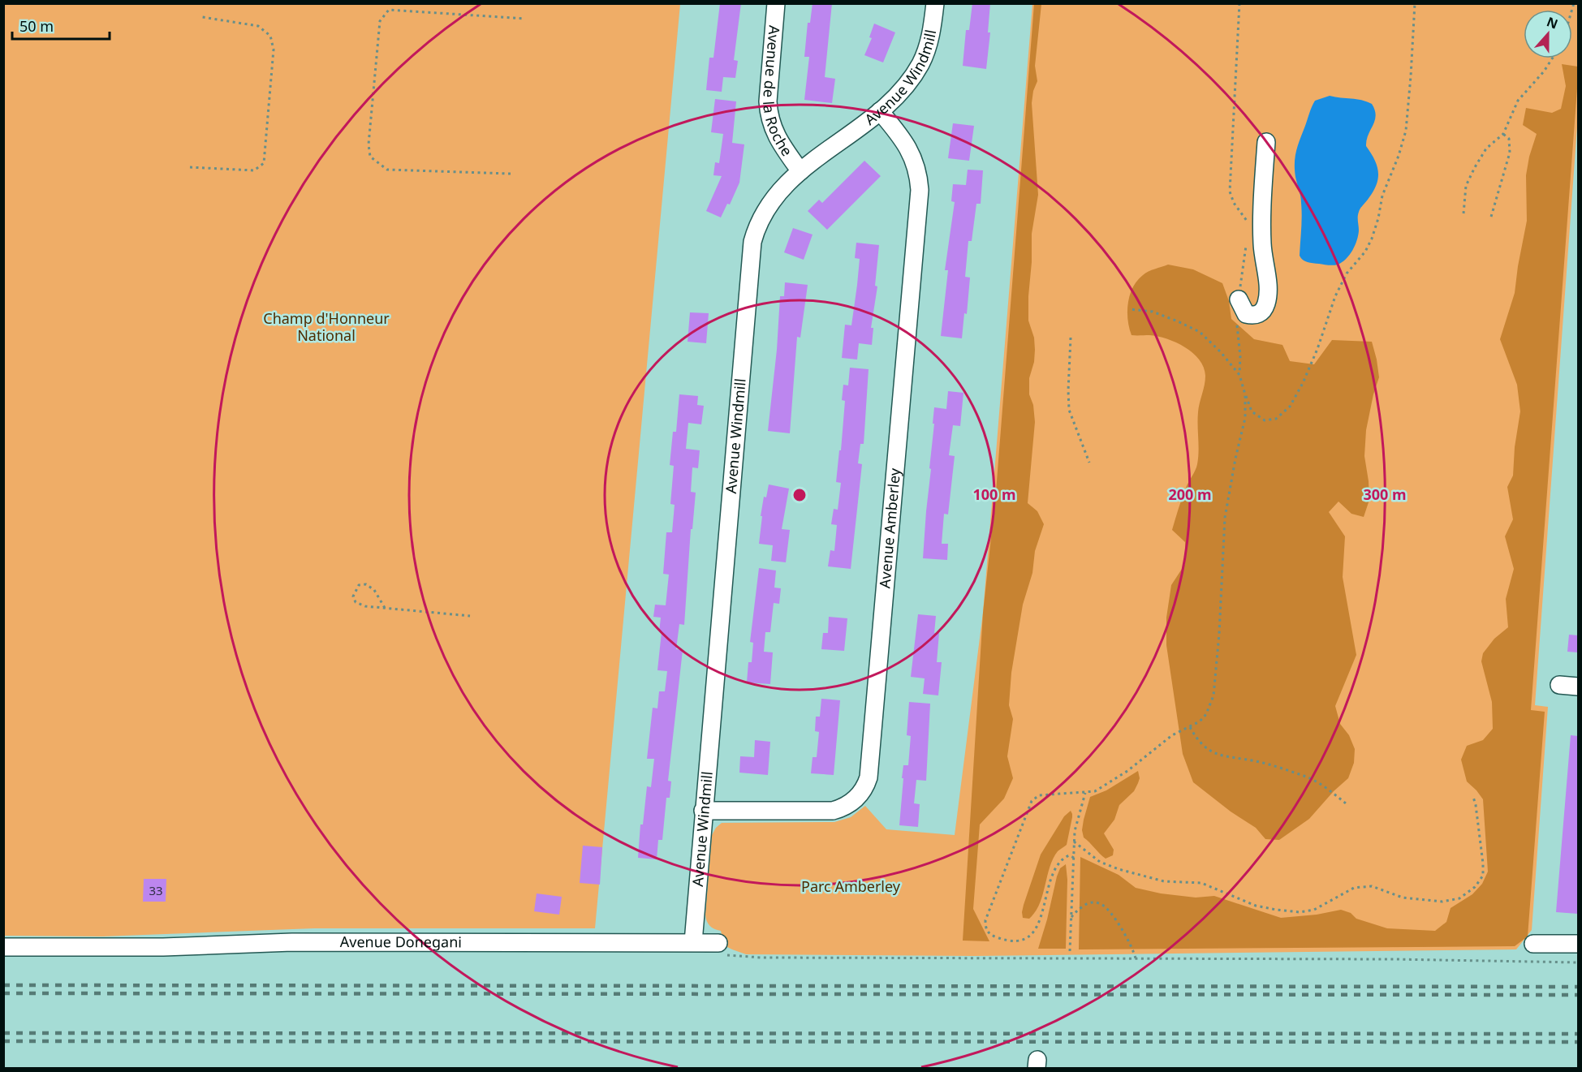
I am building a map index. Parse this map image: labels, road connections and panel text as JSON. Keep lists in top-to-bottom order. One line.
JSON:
{"streets":{"street":["Avenue Windmill","Avenue de la Roche","Avenue Amberley","Avenue Donegani"]},"crossings":[["Avenue Windmill","Avenue de la Roche"],["Avenue Windmill","Avenue Amberley"],["Avenue Windmill","Avenue Donegani"]],"parks":["Champ d'Honneur National","Parc Amberley"],"house_numbers":["33"],"scale_bar":"50 m","north":"top","rings":["100 m","200 m","300 m"]}
